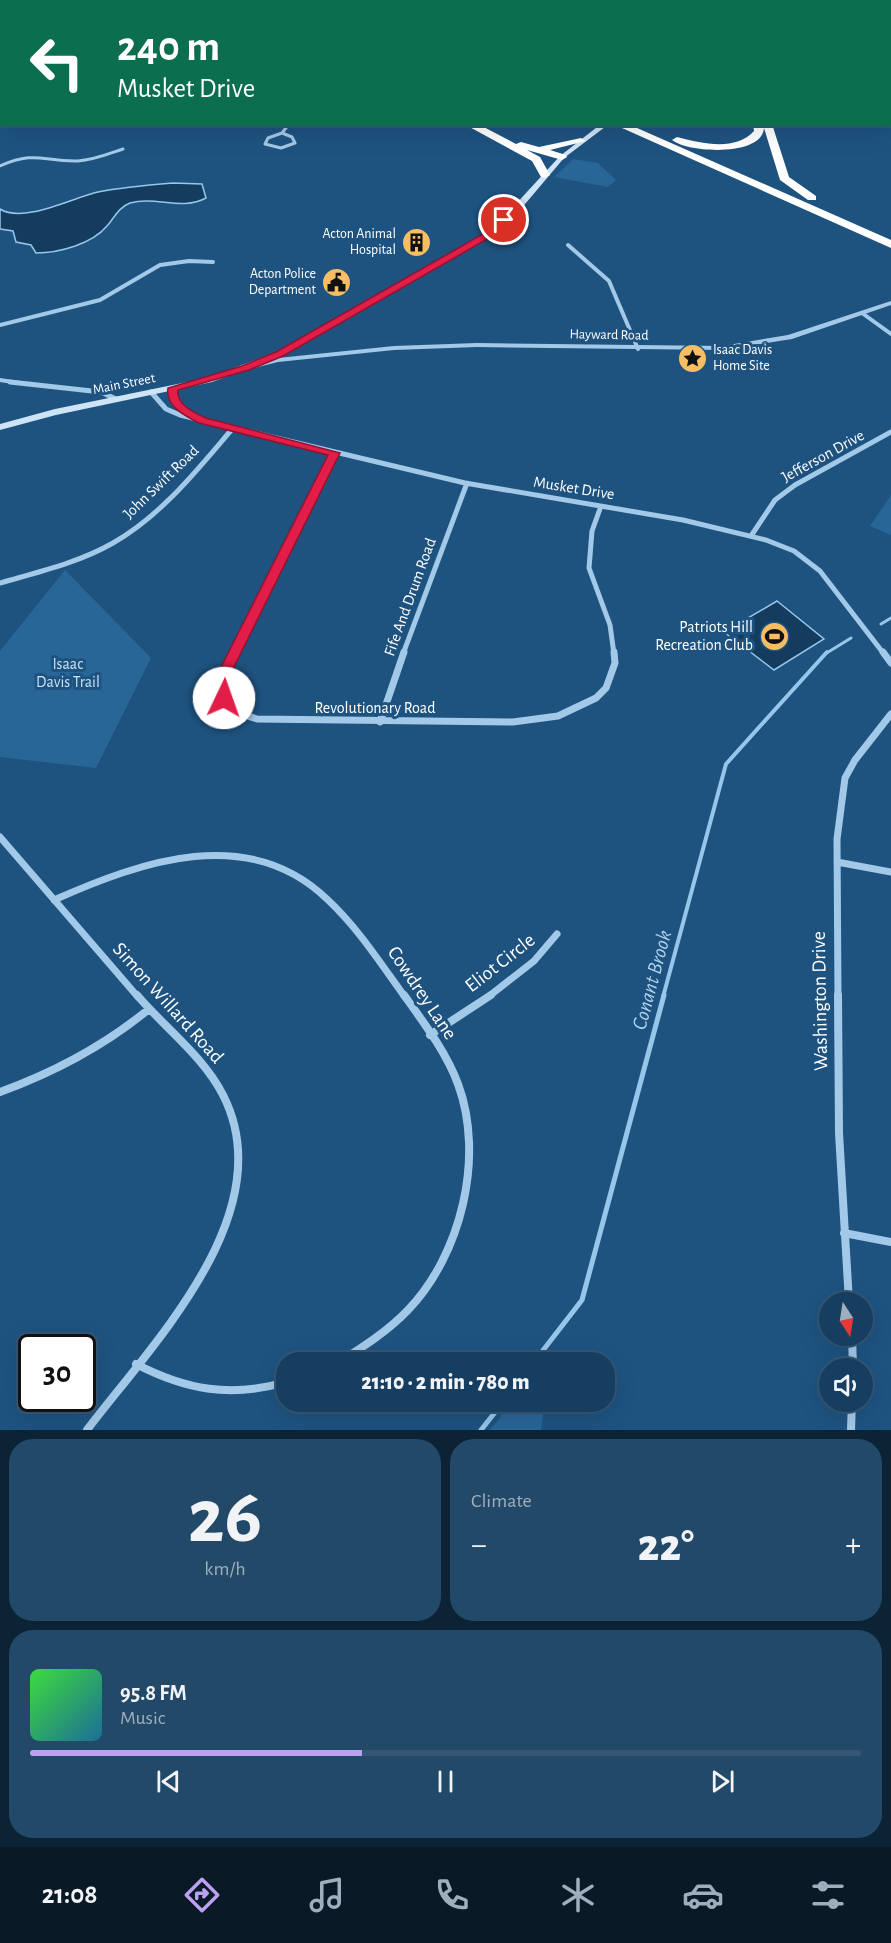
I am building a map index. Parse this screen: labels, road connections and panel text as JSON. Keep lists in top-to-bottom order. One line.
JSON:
{"streets":{"main road":["Main Street"],"street":["Hayward Road","Jefferson Drive","John Swift Road","Musket Drive","Fife And Drum Road","Revolutionary Road","Eliot Circle","Cowdrey Lane","Washington Drive","Simon Willard Road"]},"crossings":[["Hayward Road","Main Street"],["Main Street","Musket Drive"],["Jefferson Drive","Musket Drive"],["John Swift Road","Musket Drive"],["Musket Drive","Fife And Drum Road"],["Musket Drive","Revolutionary Road"],["Fife And Drum Road","Revolutionary Road"],["Eliot Circle","Cowdrey Lane"],["Cowdrey Lane","Simon Willard Road"]],"water":["Conant Brook"],"parks":["Isaac Davis Trail"],"places":{"building":["Acton Animal Hospital"],"public building":["Acton Police Department"],"place":["Isaac Davis Home Site"],"sports":["Patriots Hill Recreation Club"]},"north":"bottom","page":{"turn":["240 m","Musket Drive"],"limit":"30","trip":"21:10 · 2 min · 780 m","tile":[["26","km/h"],"Climate"],"heat":["−","22°","+"],"song":["95.8 FM","Music"],"tabs":"21:08"}}
